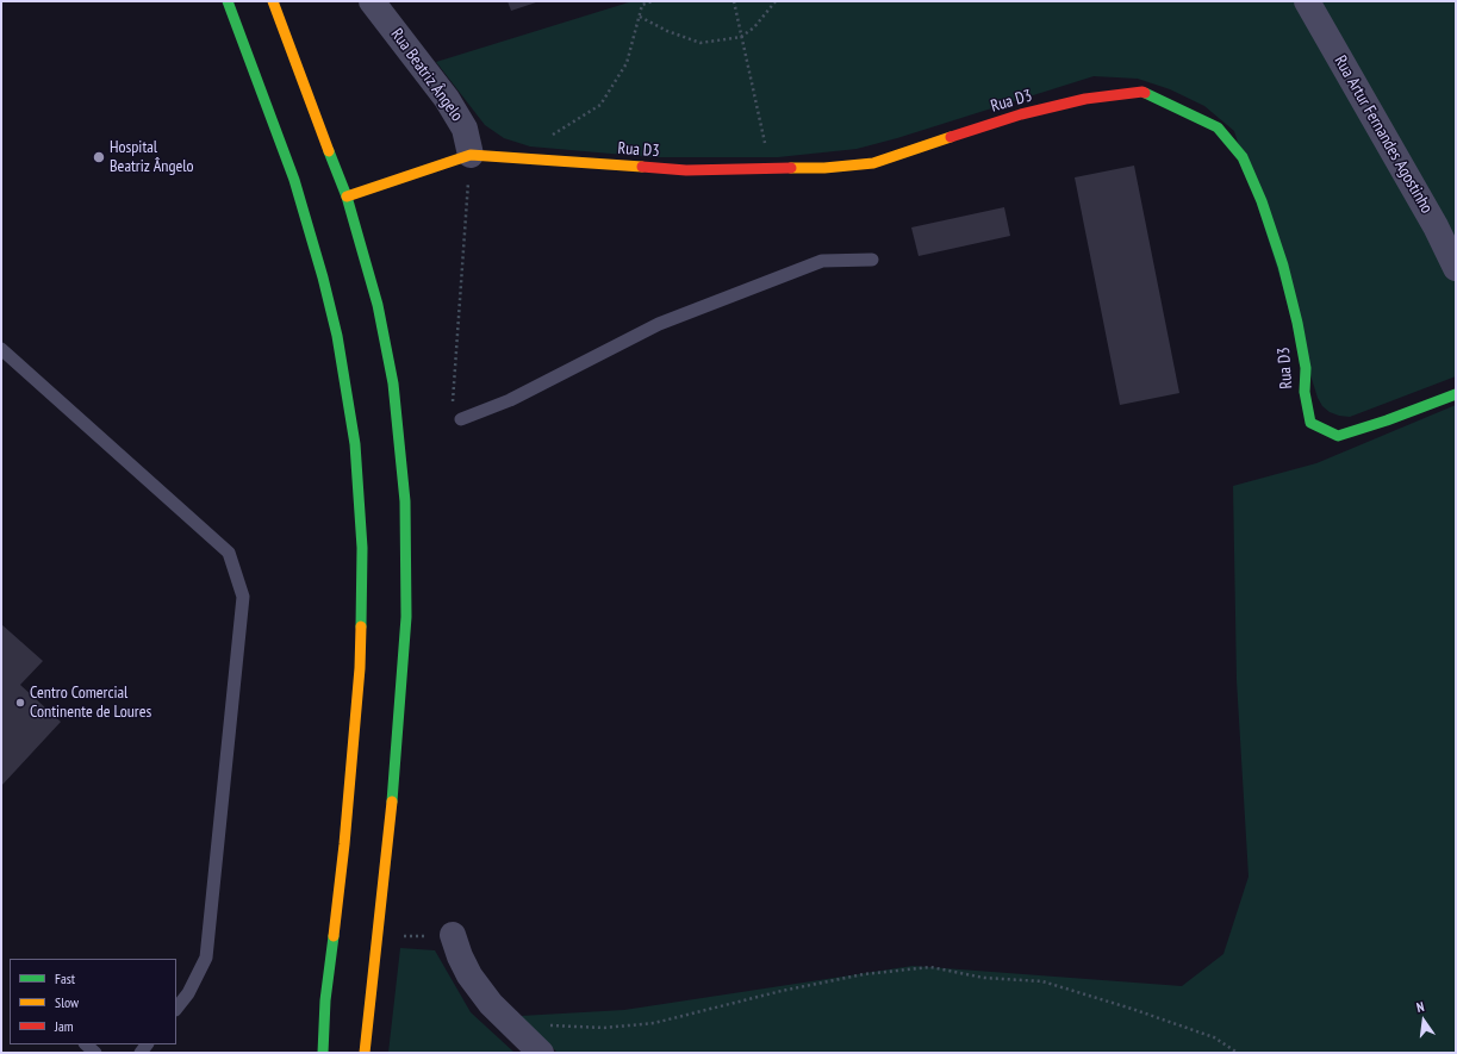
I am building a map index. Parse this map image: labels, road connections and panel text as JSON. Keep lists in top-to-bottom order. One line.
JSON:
{"streets":{"main road":["Rua D3"],"street":["Rua Beatriz Ângelo","Rua Artur Fernandes Agostinho"]},"crossings":[["Rua Beatriz Ângelo","Rua D3"]],"places":["Hospital Beatriz Ângelo","Centro Comercial Continente de Loures"],"legend":["Fast","Slow","Jam"],"north":"top"}
